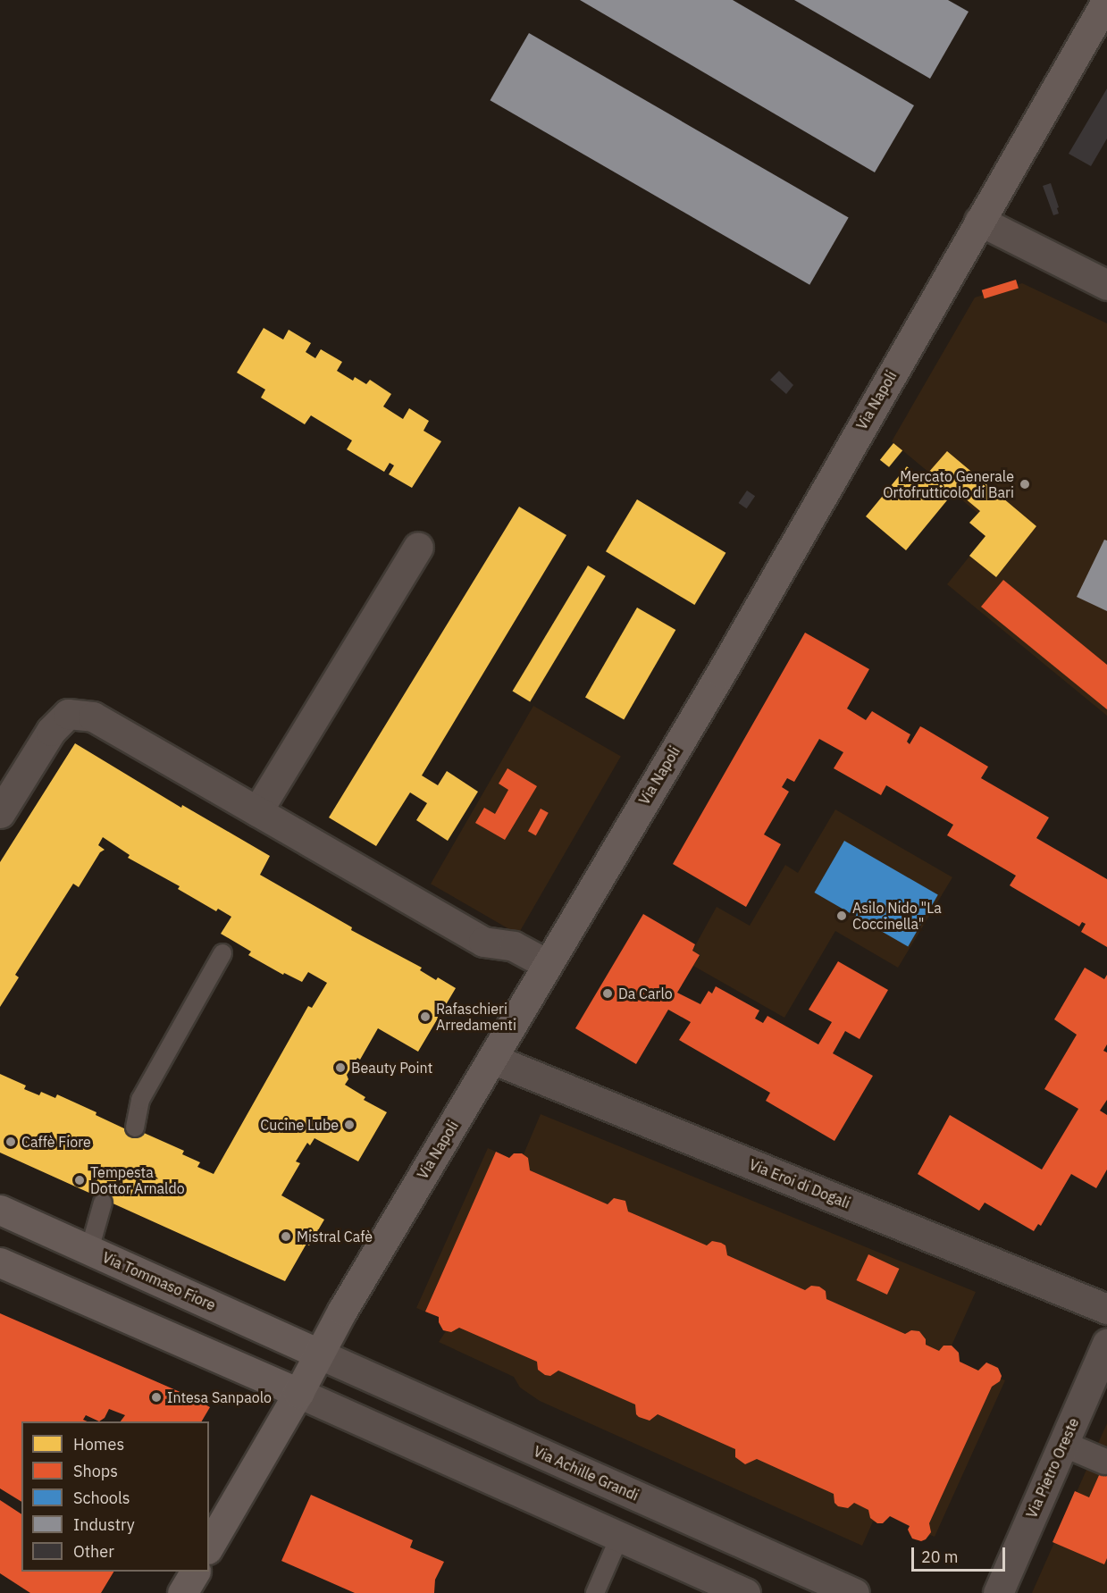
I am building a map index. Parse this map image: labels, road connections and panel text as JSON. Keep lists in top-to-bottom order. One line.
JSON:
{"streets":{"main road":["Via Napoli","Via Tommaso Fiore"],"street":["Via Eroi di Dogali","Via Pietro Oreste","Via Achille Grandi"]},"crossings":[["Via Napoli","Via Eroi di Dogali"],["Via Napoli","Via Tommaso Fiore"],["Via Napoli","Via Achille Grandi"],["Via Tommaso Fiore","Via Achille Grandi"]],"places":["Mercato Generale Ortofrutticolo di Bari","Asilo Nido \"La Coccinella\"","Da Carlo","Rafaschieri Arredamenti","Beauty Point","Cucine Lube","Caffè Fiore","Tempesta Dottor Arnaldo","Mistral Cafè","Intesa Sanpaolo"],"legend":["Homes","Shops","Schools","Industry","Other"],"scale_bar":"20 m"}
